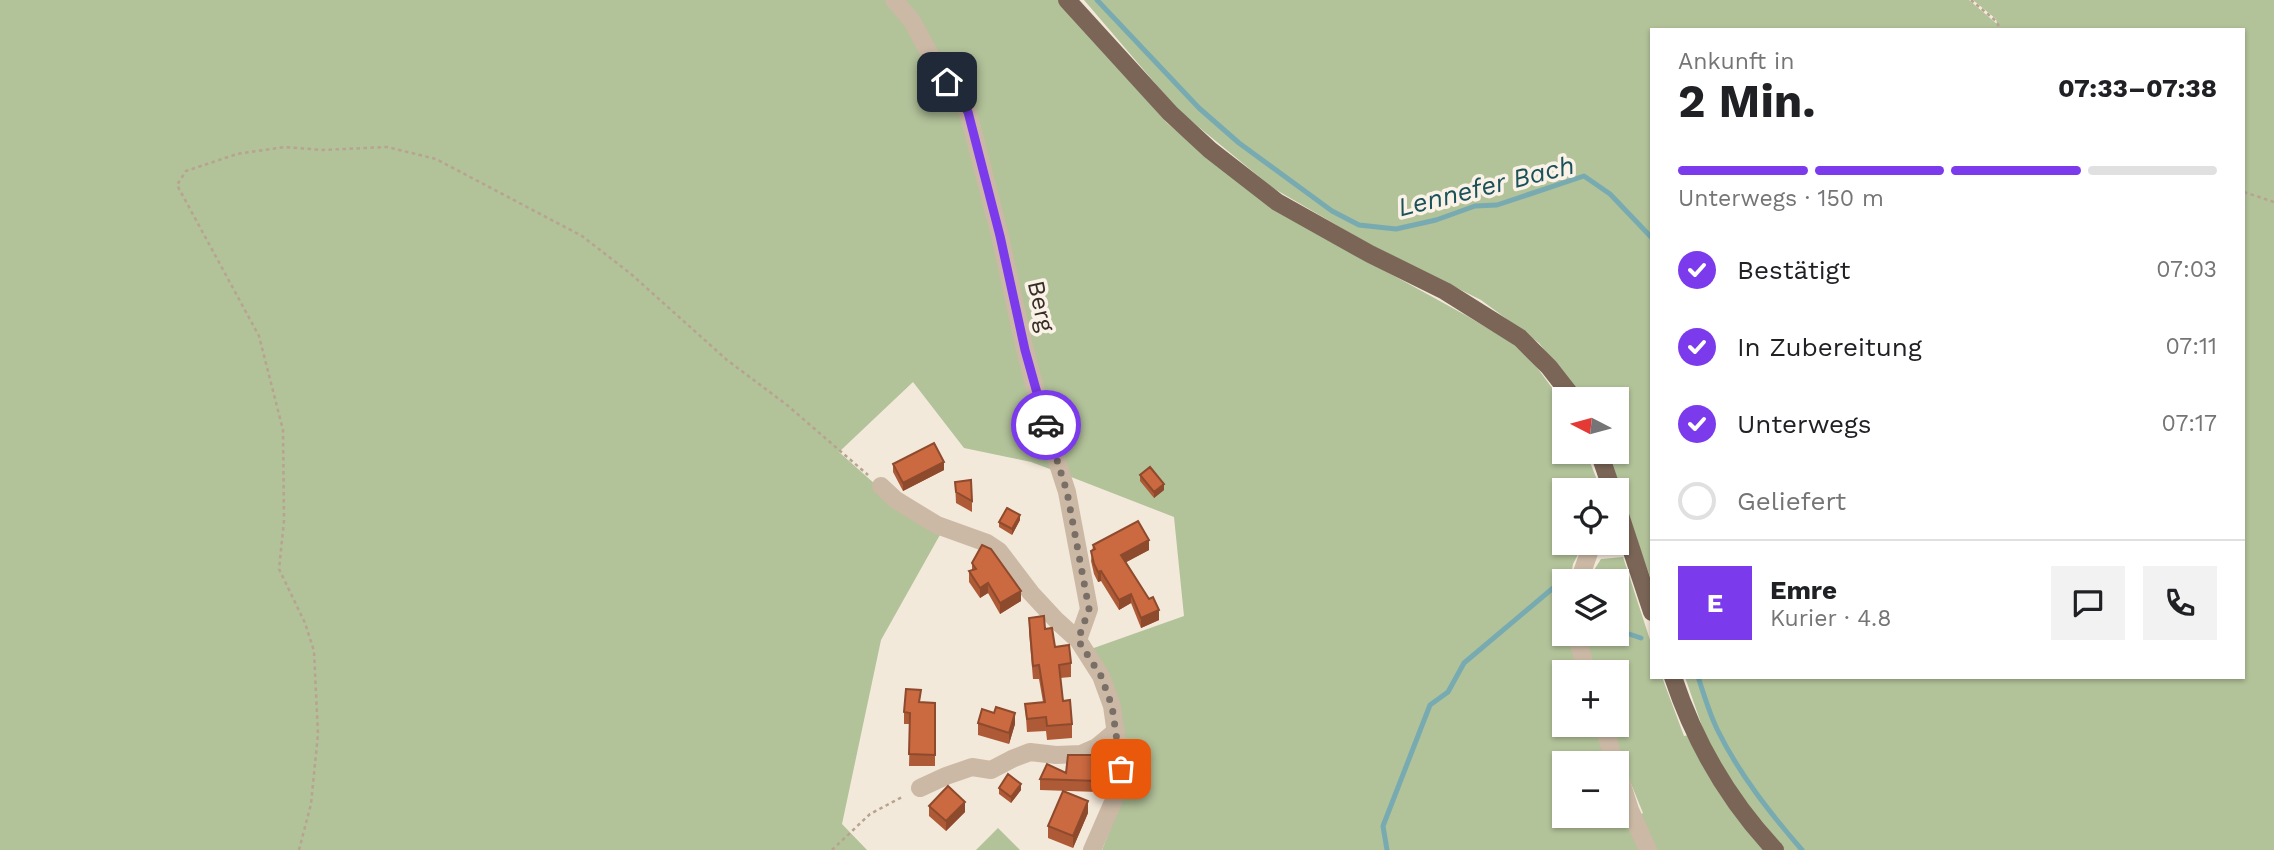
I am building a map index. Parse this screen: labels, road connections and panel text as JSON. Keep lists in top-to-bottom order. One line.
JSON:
{"streets":{"street":["Berg"]},"water":["Lennefer Bach"],"north":"left","page":{"heading":["2 Min.","Ankunft in","07:33–07:38"],"panel":["Emre","Kurier · 4.8"],"bar":"Unterwegs · 150 m","list":[["Bestätigt","07:03"],["In Zubereitung","07:11"],["Unterwegs","07:17"],"Geliefert"],"map_buttons":["+","−"],"round":"E"}}
